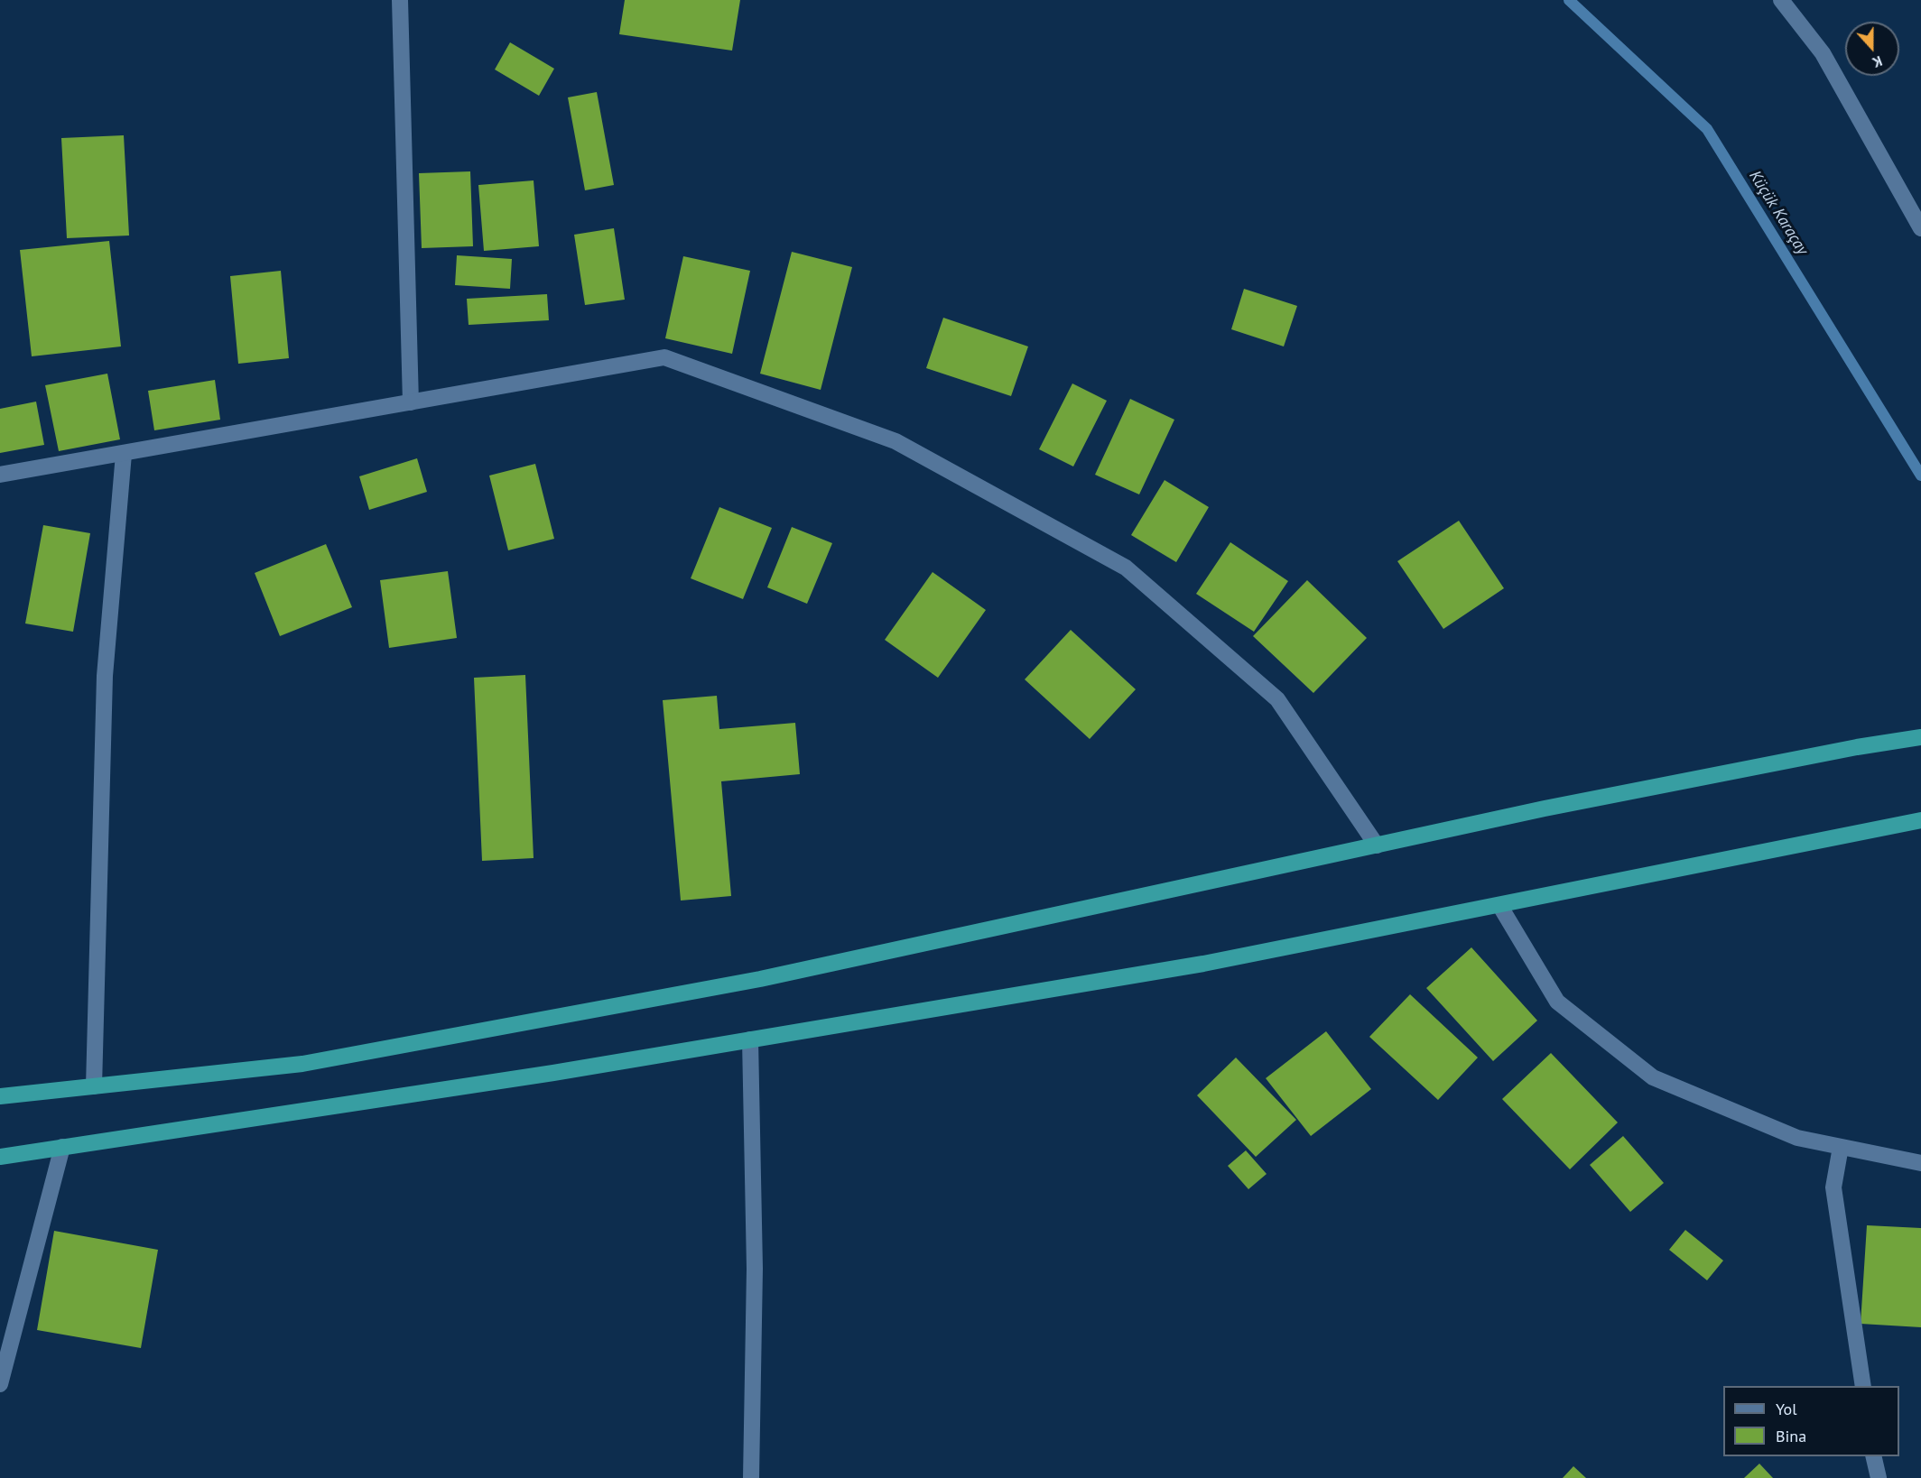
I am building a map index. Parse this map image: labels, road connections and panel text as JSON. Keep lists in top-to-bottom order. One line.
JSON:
{"water":["Küçük Karaçay"],"legend":["Yol","Bina"],"north":"bottom"}
